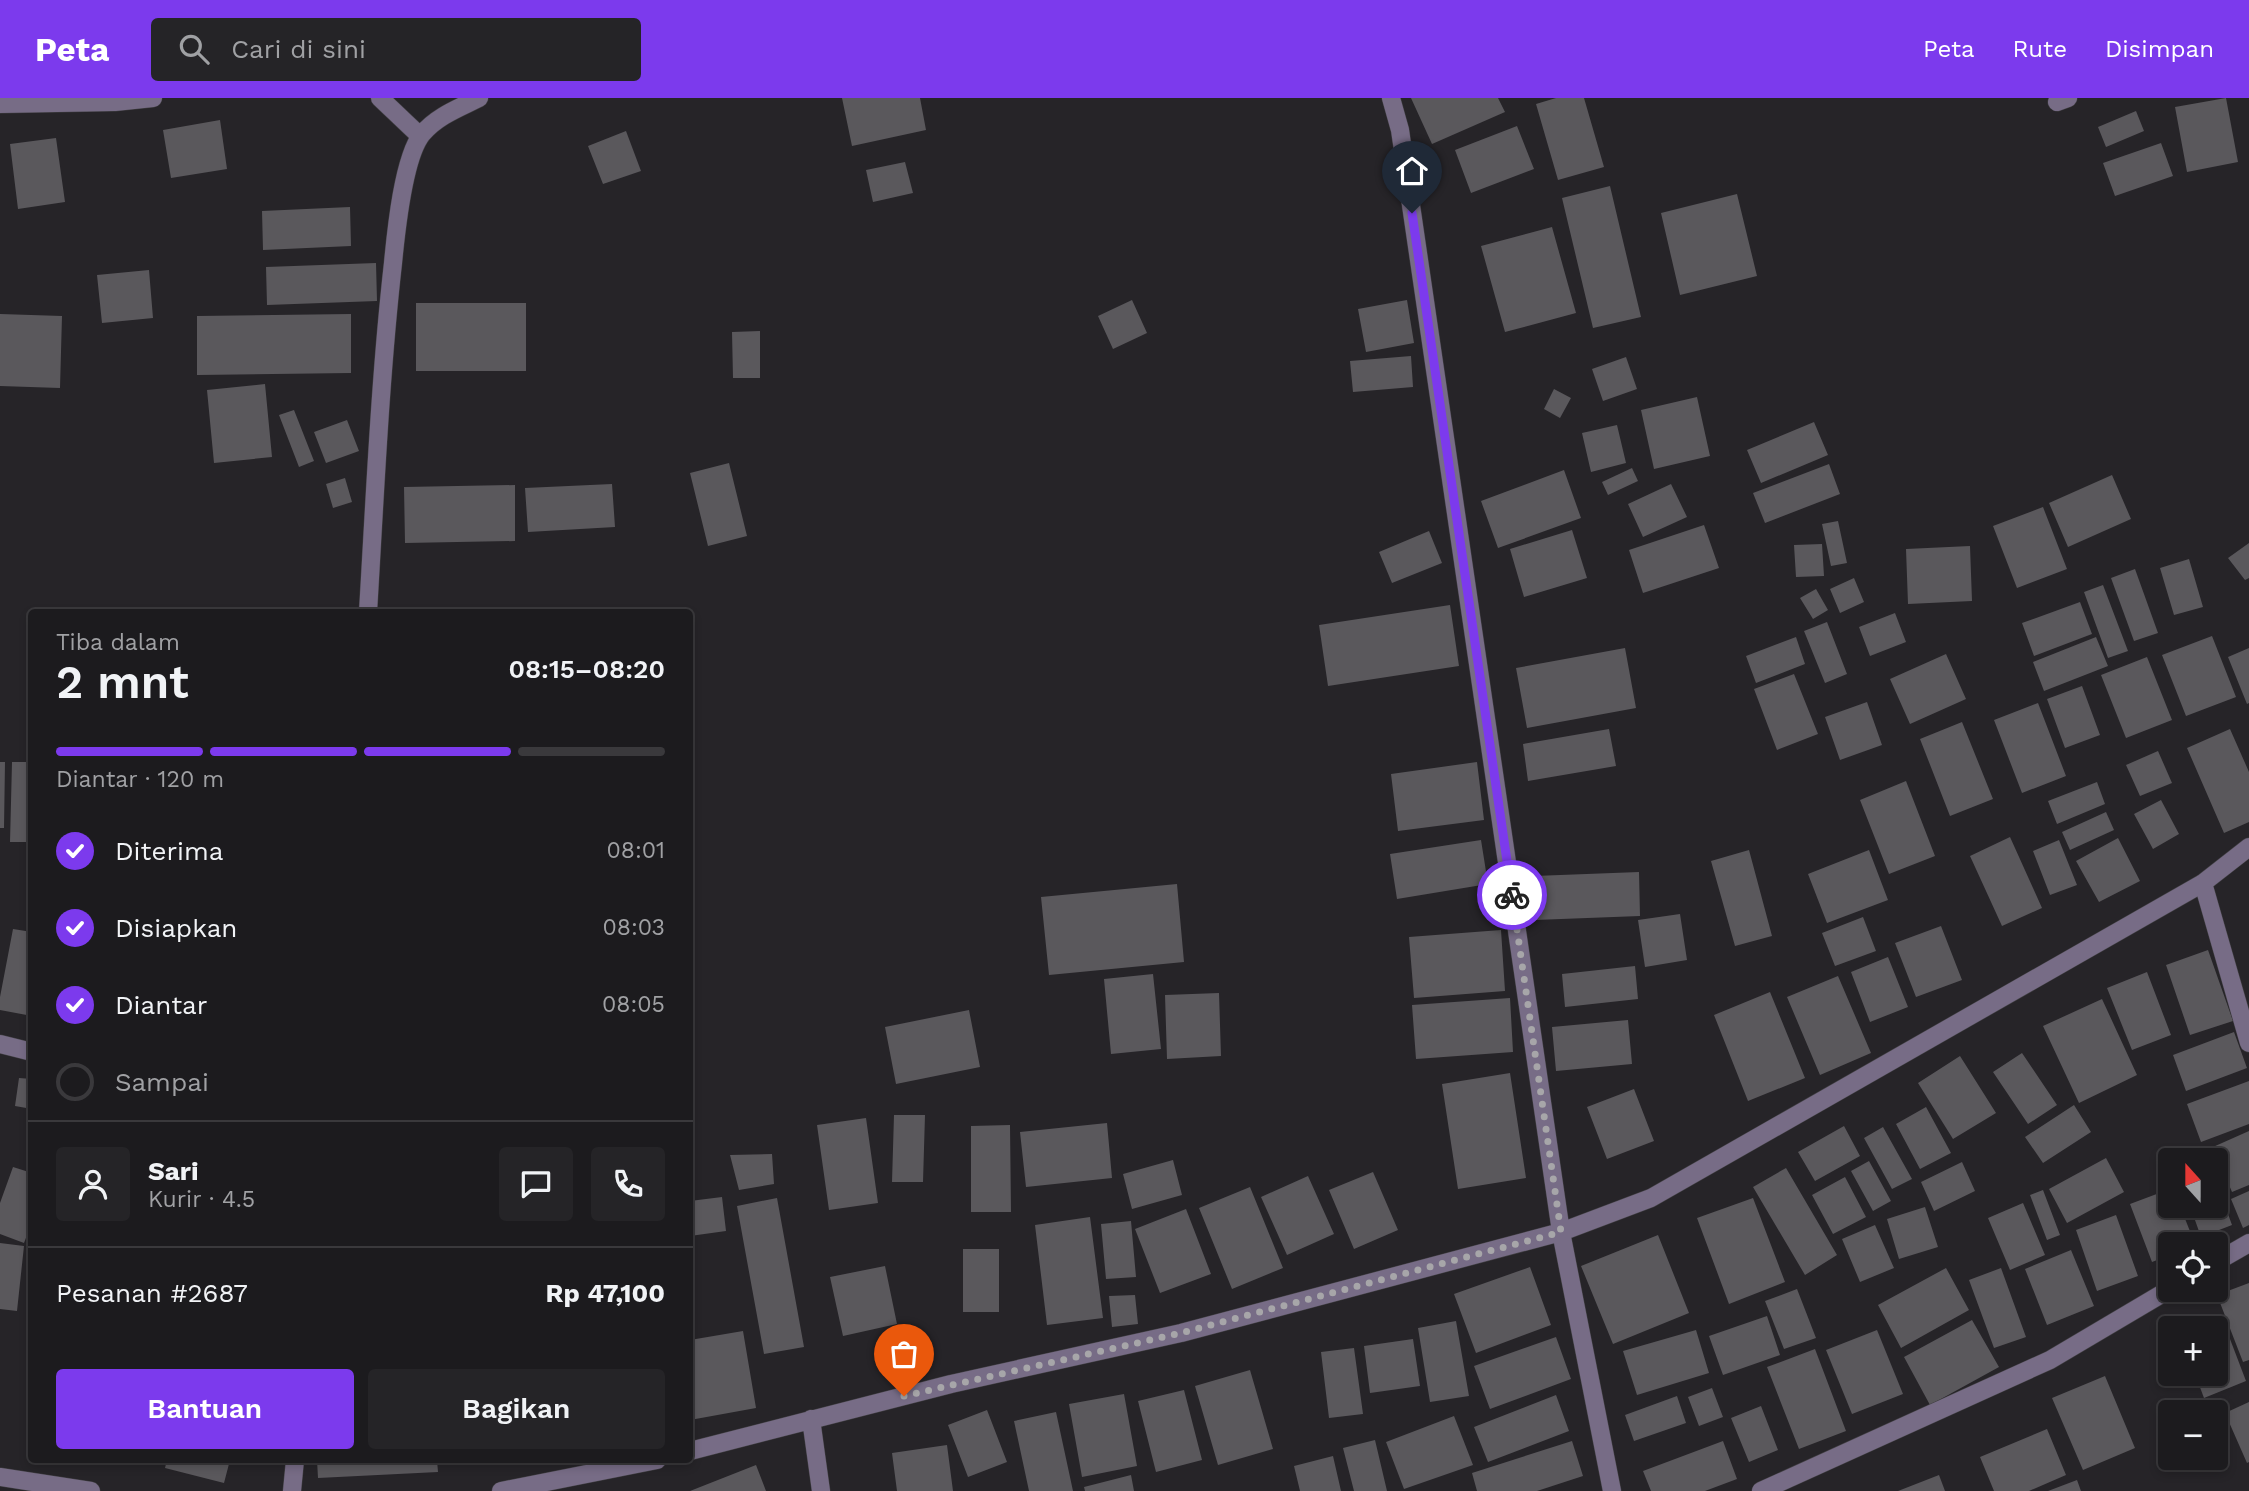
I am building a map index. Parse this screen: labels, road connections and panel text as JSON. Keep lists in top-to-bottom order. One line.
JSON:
{"north":"top","page":{"header":"Peta","search":"Cari di sini","nav":["Peta","Rute","Disimpan"],"heading":["2 mnt","Tiba dalam","08:15–08:20"],"panel":["Sari","Kurir · 4.5","Pesanan #2687","Rp 47,100"],"bar":"Diantar · 120 m","list":[["Diterima","08:01"],["Disiapkan","08:03"],["Diantar","08:05"],"Sampai"],"map_buttons":["+","−"],"buttons":["Bantuan","Bagikan"]}}
